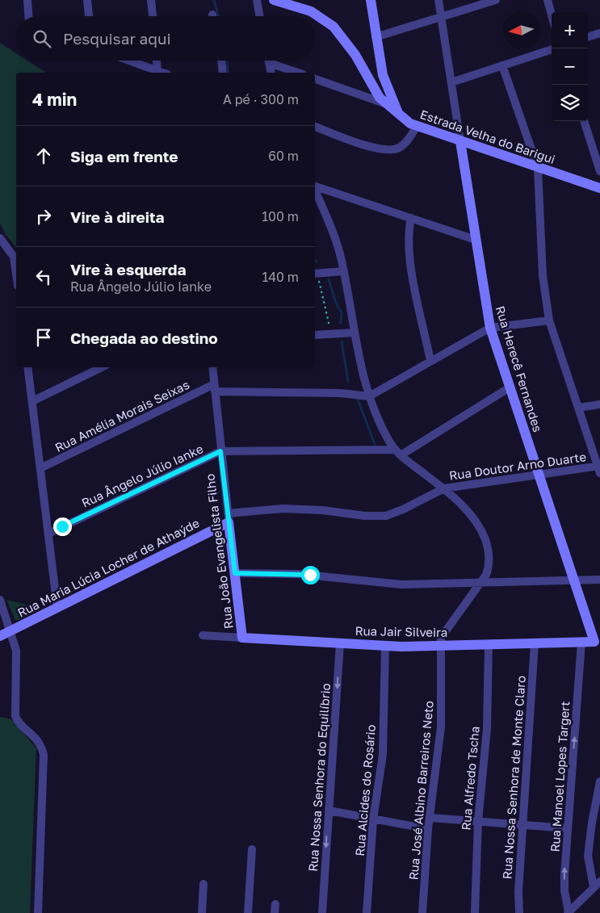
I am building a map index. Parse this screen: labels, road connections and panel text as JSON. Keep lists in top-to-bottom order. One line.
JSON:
{"streets":{"street":["Estrada Velha do Barigui","Rua Herecê Fernandes","Rua Amélia Morais Seixas","Rua Doutor Arno Duarte","Rua Ângelo Júlio Ianke","Rua João Evangelista Filho","Rua Maria Lúcia Locher de Athaýde","Rua Jair Silveira","Rua Manoel Lopes Targert","Rua Nossa Senhora do Equilíbrio","Rua Nossa Senhora de Monte Claro","Rua Alfredo Tscha","Rua Alcides do Rosário","Rua José Albino Barreiros Neto"]},"crossings":[["Estrada Velha do Barigui","Rua Herecê Fernandes"],["Rua Herecê Fernandes","Rua Doutor Arno Duarte"],["Rua Herecê Fernandes","Rua Jair Silveira"],["Rua Amélia Morais Seixas","Rua João Evangelista Filho"],["Rua Doutor Arno Duarte","Rua João Evangelista Filho"],["Rua Doutor Arno Duarte","Rua Maria Lúcia Locher de Athaýde"],["Rua Doutor Arno Duarte","Rua José Albino Barreiros Neto"],["Rua Ângelo Júlio Ianke","Rua João Evangelista Filho"],["Rua Ângelo Júlio Ianke","Rua José Albino Barreiros Neto"],["Rua João Evangelista Filho","Rua Maria Lúcia Locher de Athaýde"],["Rua João Evangelista Filho","Rua Jair Silveira"],["Rua Jair Silveira","Rua Manoel Lopes Targert"],["Rua Jair Silveira","Rua Nossa Senhora do Equilíbrio"],["Rua Jair Silveira","Rua Nossa Senhora de Monte Claro"],["Rua Jair Silveira","Rua Alfredo Tscha"],["Rua Jair Silveira","Rua Alcides do Rosário"],["Rua Jair Silveira","Rua José Albino Barreiros Neto"]],"one_way":["Rua Nossa Senhora do Equilíbrio"],"north":"left","page":{"map_buttons":["+","−"],"search":"Pesquisar aqui","heading":["4 min","A pé · 300 m"],"list":[["Siga em frente","60 m"],["Vire à direita","100 m"],["Vire à esquerda","Rua Ângelo Júlio Ianke","140 m"],"Chegada ao destino"]}}
